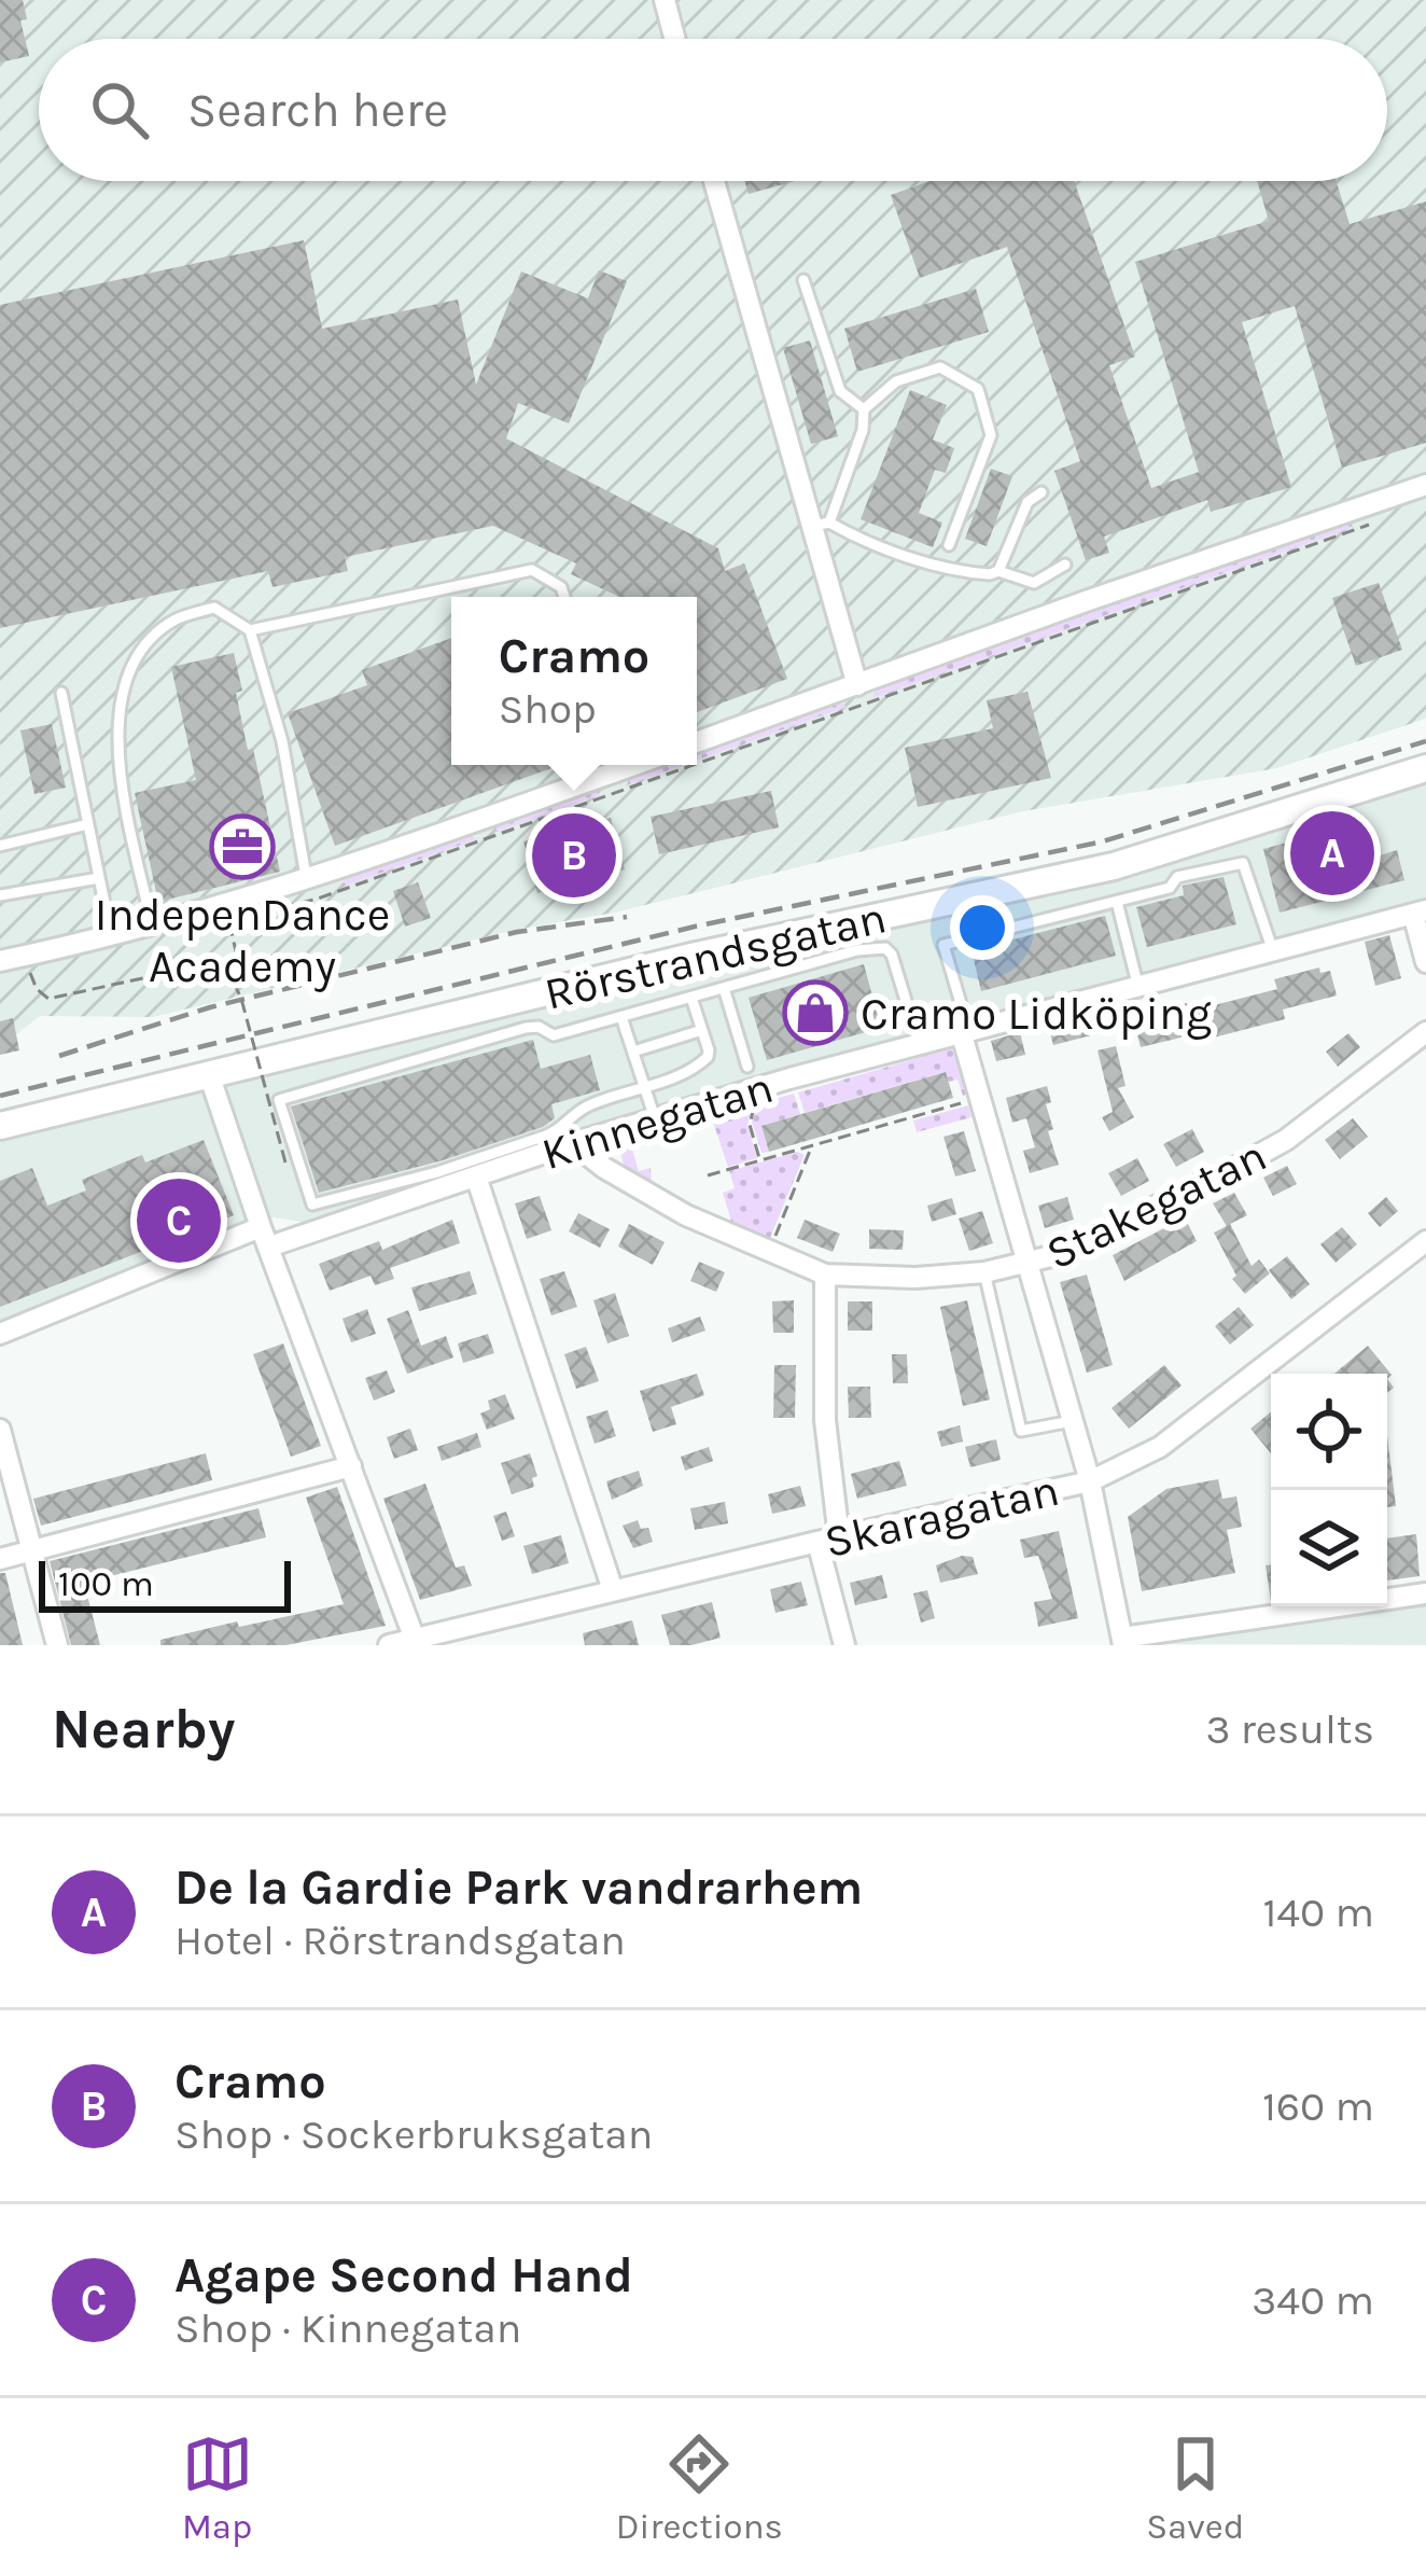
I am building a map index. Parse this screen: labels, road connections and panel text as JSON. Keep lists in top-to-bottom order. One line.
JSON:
{"streets":{"main road":["Rörstrandsgatan"],"street":["Kinnegatan","Stakegatan","Skaragatan"]},"crossings":[["Kinnegatan","Stakegatan"]],"places":{"office":["IndepenDance Academy"],"shop":["Cramo Lidköping"]},"scale_bar":"100 m","page":{"search":"Search here","popup":["Cramo","Shop"],"pins":["A","B","C"],"scale":"100 m","heading":["Nearby","3 results"],"list":[{"mark":"A","name":"De la Gardie Park vandrarhem","note":"Hotel · Rörstrandsgatan","value":"140 m"},{"mark":"B","name":"Cramo","note":"Shop · Sockerbruksgatan","value":"160 m"},{"mark":"C","name":"Agape Second Hand","note":"Shop · Kinnegatan","value":"340 m"}],"nav":["Map","Directions","Saved"]}}
